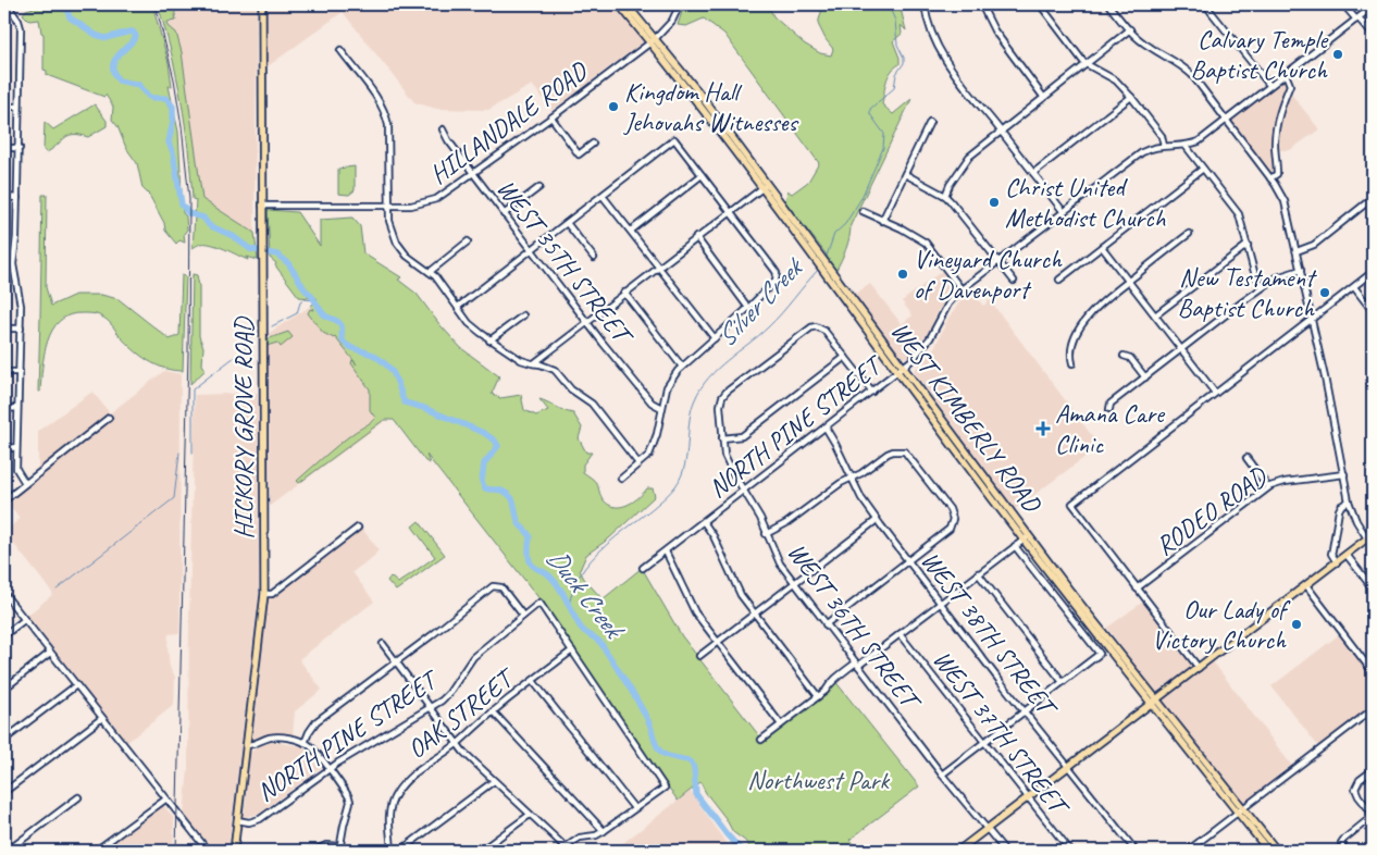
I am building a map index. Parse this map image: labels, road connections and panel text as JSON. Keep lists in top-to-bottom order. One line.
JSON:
{"streets":{"main road":["WEST KIMBERLY ROAD","HICKORY GROVE ROAD"],"street":["HILLANDALE ROAD","WEST 35TH STREET","NORTH PINE STREET","RODEO ROAD","WEST 36TH STREET","WEST 38TH STREET","OAK STREET","WEST 37TH STREET"]},"crossings":[["HILLANDALE ROAD","WEST 35TH STREET"],["HILLANDALE ROAD","WEST KIMBERLY ROAD"],["HILLANDALE ROAD","HICKORY GROVE ROAD"],["WEST KIMBERLY ROAD","NORTH PINE STREET"],["NORTH PINE STREET","HICKORY GROVE ROAD"],["NORTH PINE STREET","WEST 36TH STREET"],["NORTH PINE STREET","WEST 38TH STREET"],["NORTH PINE STREET","OAK STREET"]],"water":["Silver Creek","Duck Creek"],"parks":["Northwest Park"],"places":{"other":["Calvary Temple Baptist Church","Kingdom Hall Jehovahs Witnesses","Christ United Methodist Church","Vineyard Church of Davenport","New Testament Baptist Church","Our Lady of Victory Church"],"health":["Amana Care Clinic"]}}
